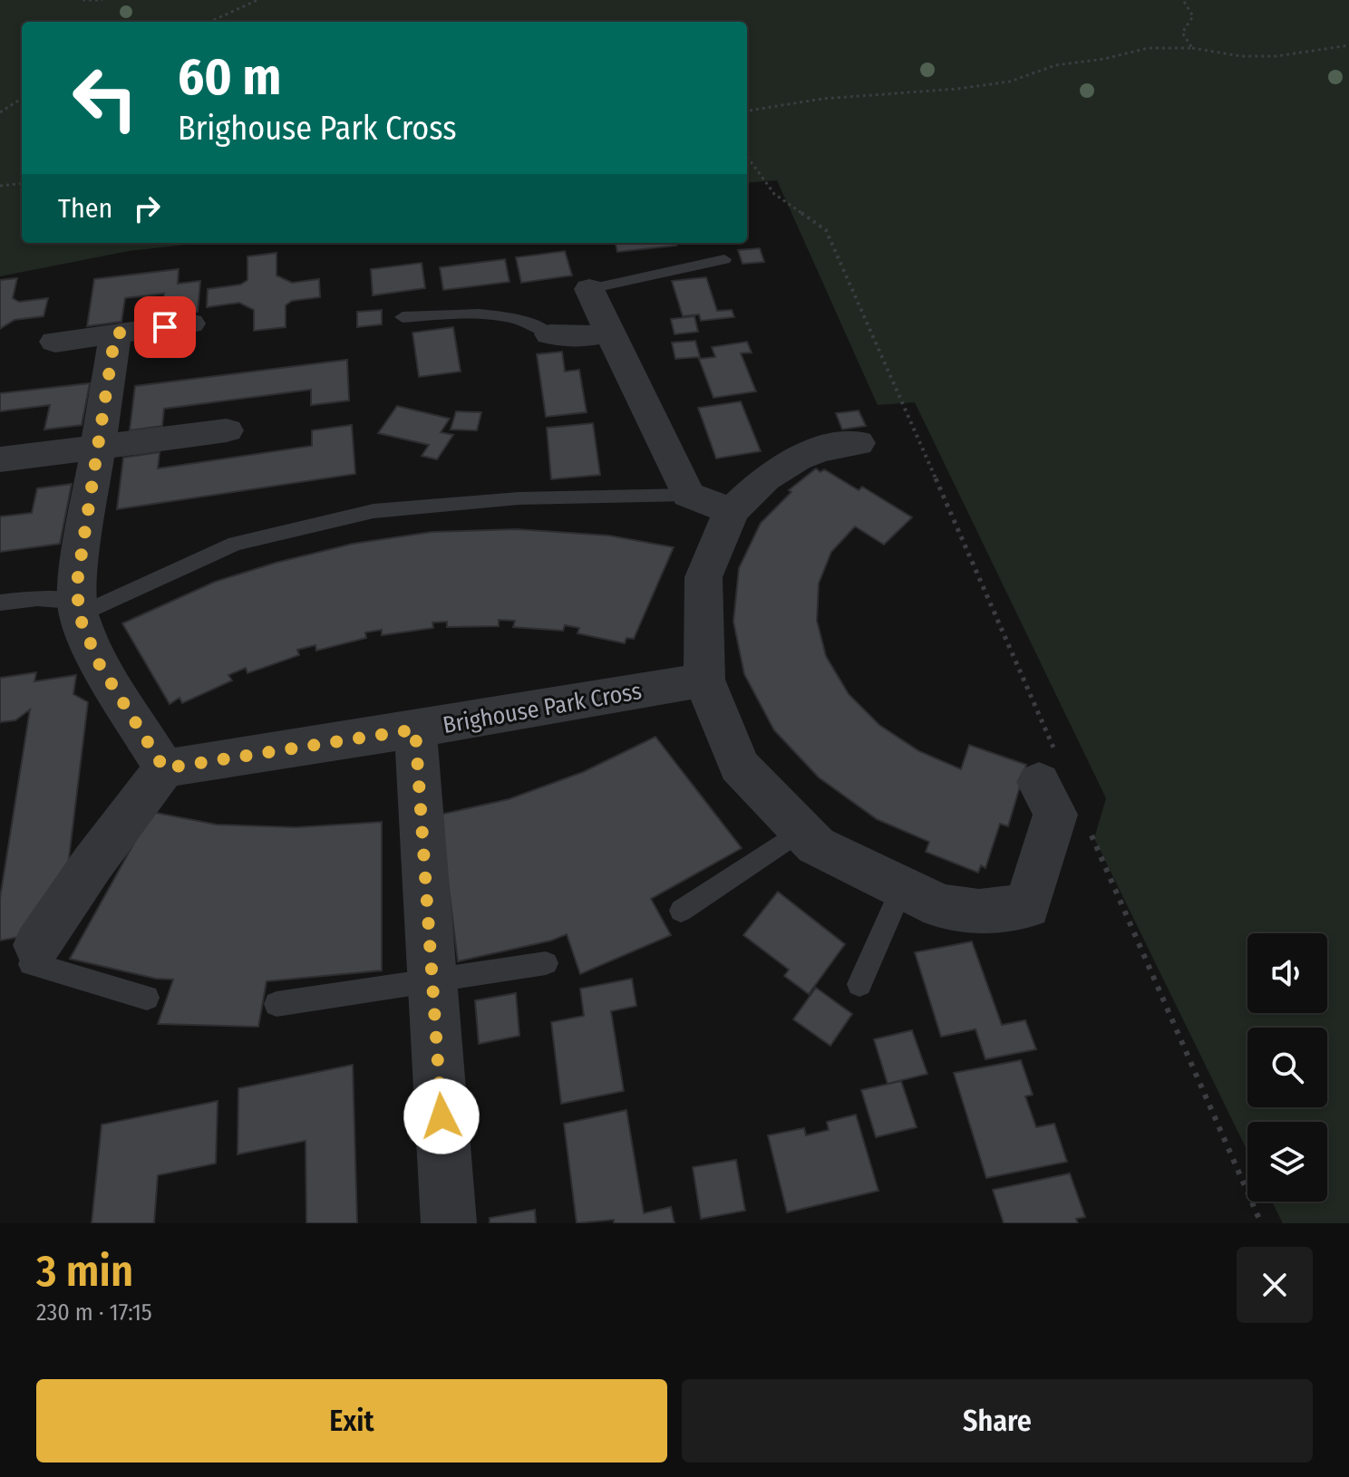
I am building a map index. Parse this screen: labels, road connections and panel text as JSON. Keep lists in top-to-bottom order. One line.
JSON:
{"streets":{"street":["Brighouse Park Cross"]},"page":{"turn":["60 m","Brighouse Park Cross"],"then":"Then","heading":["3 min","230 m · 17:15"],"buttons":["Exit","Share"]}}
